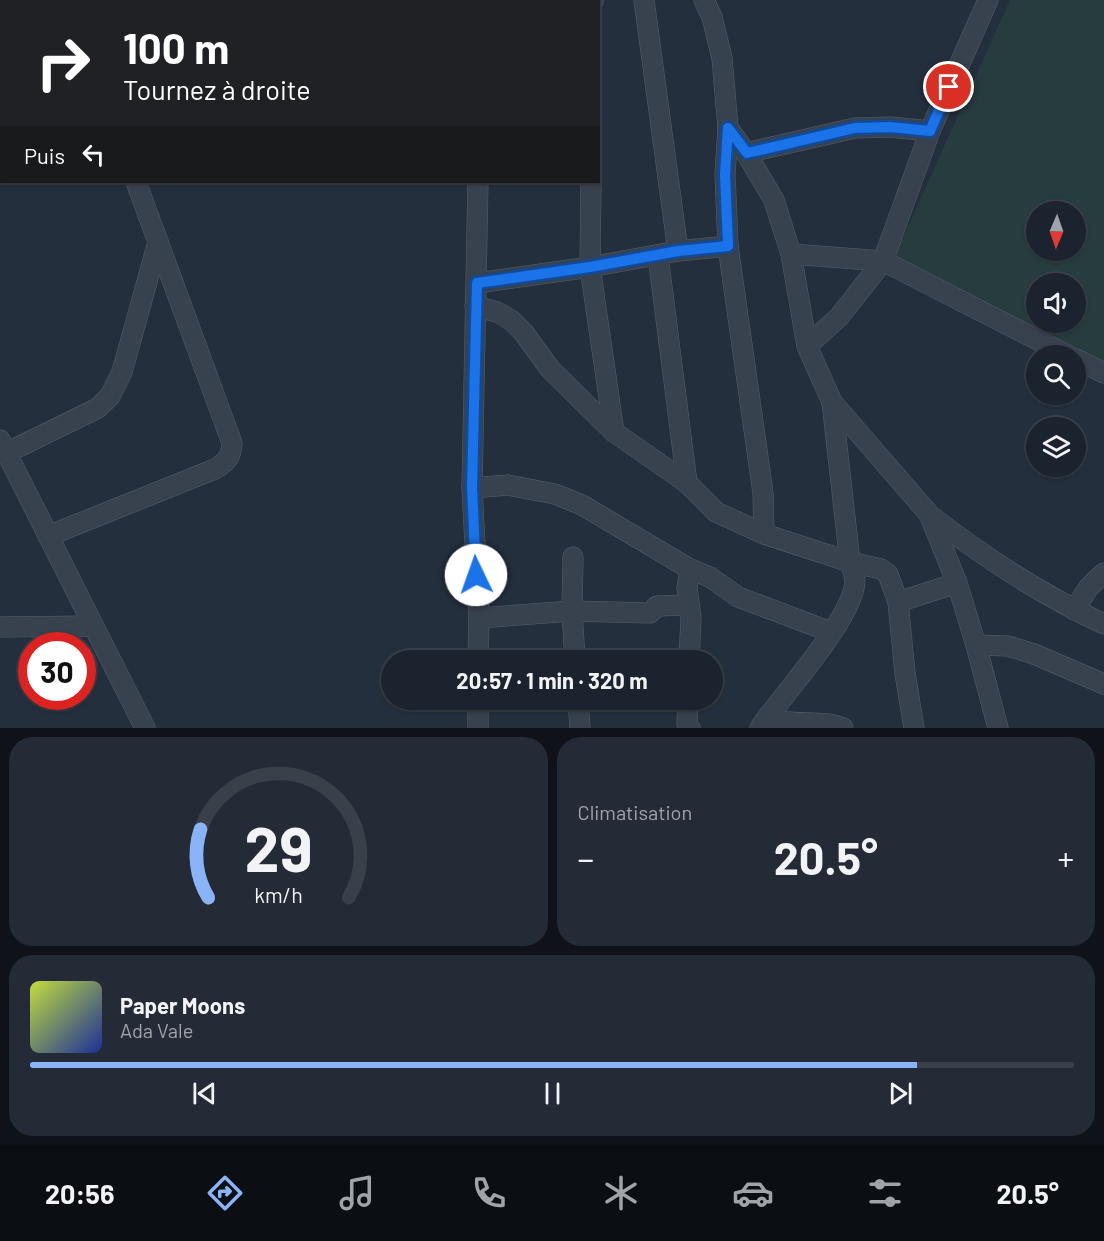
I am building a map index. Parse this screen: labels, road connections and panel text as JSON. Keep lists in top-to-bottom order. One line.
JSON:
{"north":"bottom","page":{"turn":["100 m","Tournez à droite"],"then":"Puis","limit":"30","trip":"20:57 · 1 min · 320 m","tile":"Climatisation","heat":["−","20.5°","+"],"song":["Paper Moons","Ada Vale"],"tabs":["20:56","20.5°"],"gauge":["29","km/h"]}}
